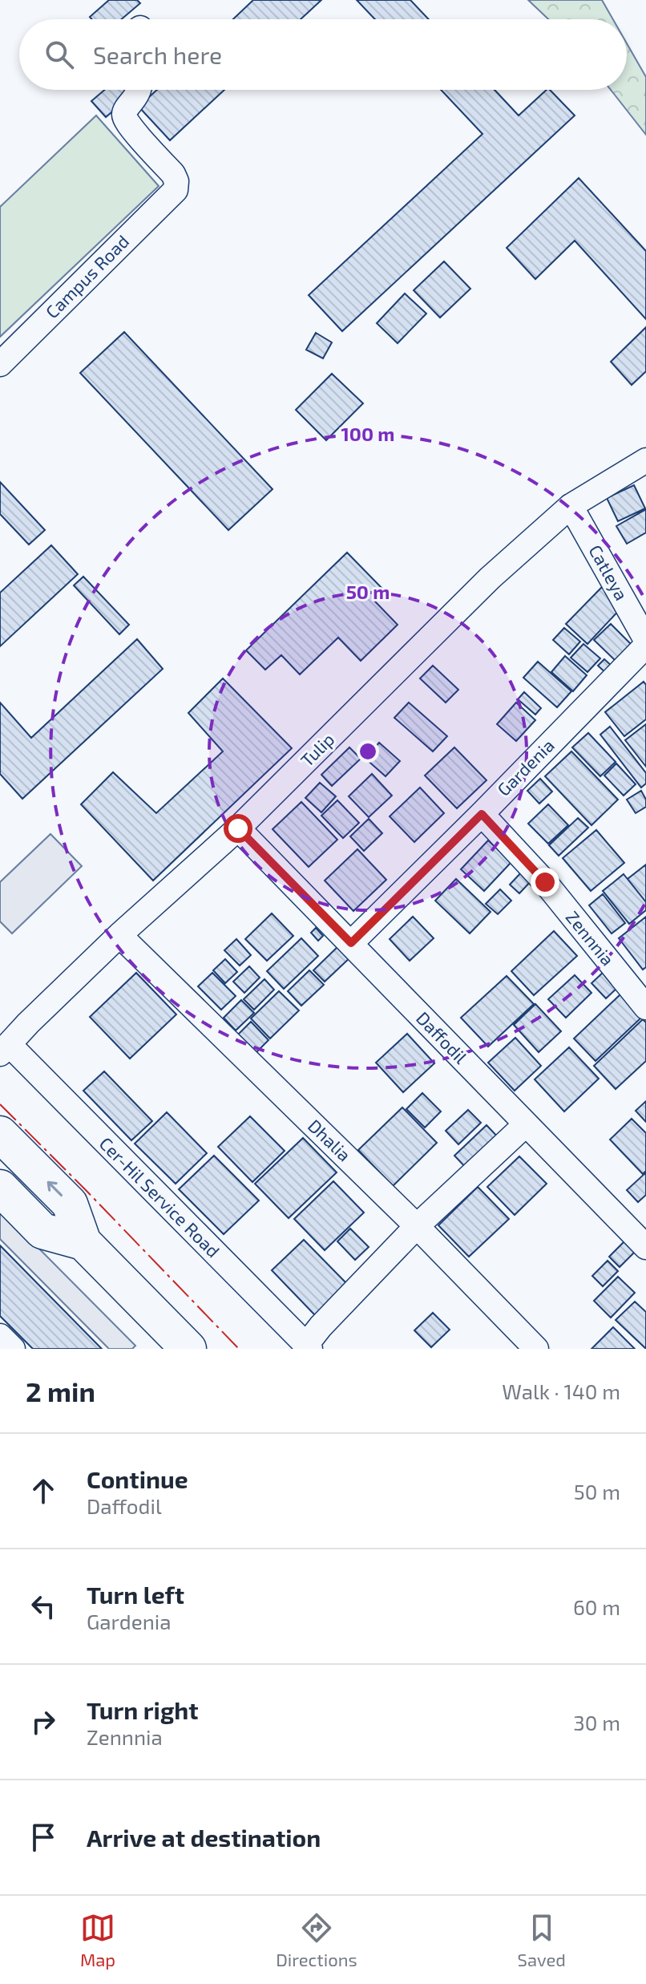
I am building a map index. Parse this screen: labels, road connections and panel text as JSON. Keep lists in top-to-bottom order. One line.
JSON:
{"streets":{"street":["Campus Road","Catleya","Tulip","Gardenia","Zennnia","Daffodil","Dhalia","Cer-Hil Service Road"]},"crossings":[["Catleya","Tulip"],["Tulip","Daffodil"],["Tulip","Dhalia"],["Tulip","Cer-Hil Service Road"],["Gardenia","Zennnia"],["Gardenia","Daffodil"]],"page":{"search":"Search here","heading":["2 min","Walk · 140 m"],"list":[["Continue","Daffodil","50 m"],["Turn left","Gardenia","60 m"],["Turn right","Zennnia","30 m"],"Arrive at destination"],"nav":["Map","Directions","Saved"]},"rings":["100 m","50 m"]}
